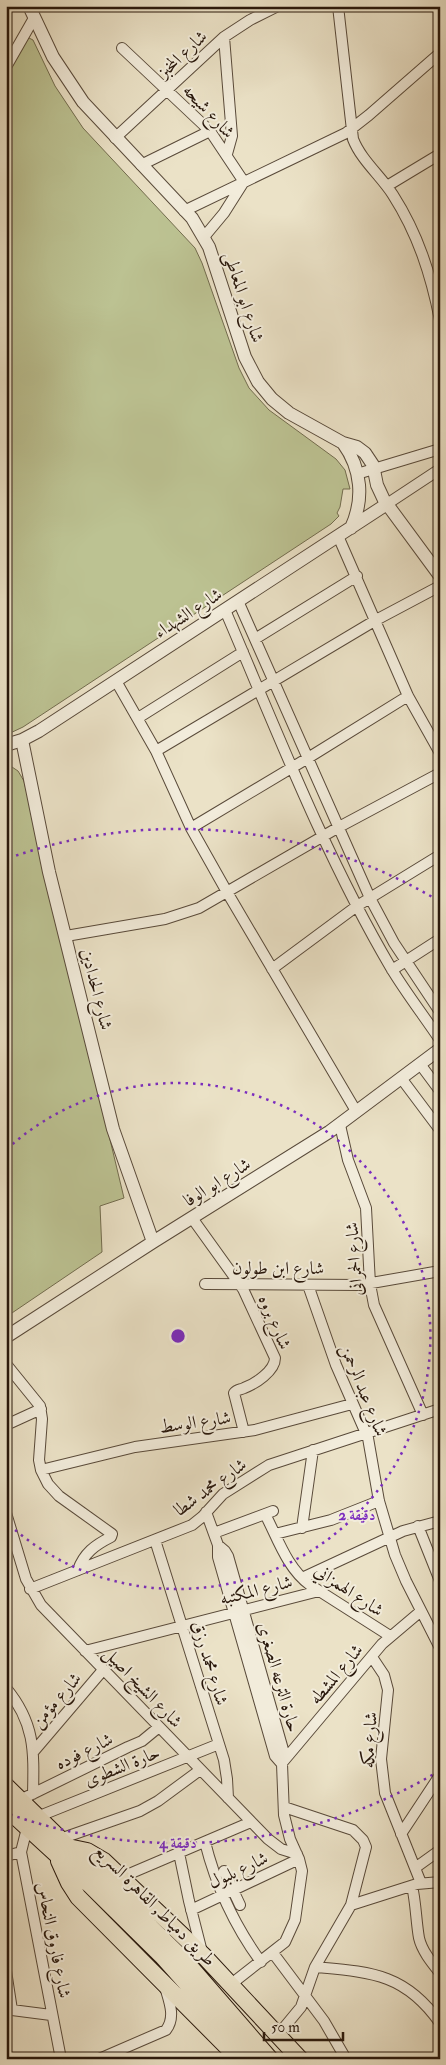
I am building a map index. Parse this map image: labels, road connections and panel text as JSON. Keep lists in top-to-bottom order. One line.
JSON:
{"streets":{"highway":["طريق دمياط, القاهرة السريع"],"street":["شارع المخبز","شارع شيحه","شارع ابو المعاطى","شارع الشهداء","شارع الحدادين","شارع ابو الوفا","شارع الحمرانى","شارع ابن طولون","شارع بروه","شارع عبد الرحمن","شارع الوسط","شارع محمد شطا","شارع المكتبه","شارع الهمزاني","شارع محمد رزق","شارع المشطه","حارة الترعه الصغرى","شارع الشيخ اصيل","شارع مؤمن","شارع مكه","شارع فوده","حارة الشطوى","شارع بلبول","شارع فاروق النحاس"]},"crossings":[["شارع المخبز","شارع شيحه"],["شارع المخبز","شارع ابو المعاطى"],["شارع ابو المعاطى","شارع الشهداء"],["شارع الشهداء","شارع الحدادين"],["شارع الحدادين","شارع ابو الوفا"],["شارع ابو الوفا","شارع الحمرانى"],["شارع ابو الوفا","شارع بروه"],["شارع الحمرانى","شارع ابن طولون"],["شارع الحمرانى","شارع محمد شطا"],["شارع ابن طولون","شارع بروه"],["شارع ابن طولون","شارع عبد الرحمن"],["شارع بروه","شارع الوسط"],["شارع عبد الرحمن","شارع الوسط"],["شارع عبد الرحمن","شارع محمد شطا"],["شارع عبد الرحمن","شارع المشطه"],["شارع محمد شطا","شارع محمد رزق"],["شارع محمد شطا","حارة الترعه الصغرى"],["شارع محمد شطا","شارع الشيخ اصيل"],["شارع المكتبه","شارع الهمزاني"],["شارع المكتبه","شارع محمد رزق"],["شارع المكتبه","حارة الترعه الصغرى"],["شارع المكتبه","شارع الشيخ اصيل"],["شارع الهمزاني","شارع المشطه"],["شارع الهمزاني","حارة الترعه الصغرى"],["شارع محمد رزق","شارع الشيخ اصيل"],["شارع محمد رزق","حارة الشطوى"],["شارع المشطه","حارة الترعه الصغرى"],["شارع المشطه","شارع مكه"],["حارة الترعه الصغرى","شارع الشيخ اصيل"],["حارة الترعه الصغرى","شارع بلبول"],["شارع الشيخ اصيل","شارع مؤمن"],["شارع الشيخ اصيل","شارع فوده"],["شارع الشيخ اصيل","حارة الشطوى"],["شارع الشيخ اصيل","شارع بلبول"],["شارع فوده","طريق دمياط, القاهرة السريع"],["حارة الشطوى","طريق دمياط, القاهرة السريع"],["حارة الشطوى","شارع فاروق النحاس"],["طريق دمياط, القاهرة السريع","شارع فاروق النحاس"]],"scale_bar":"50 m","rings":["2 دقيقة","4 دقيقة"]}
